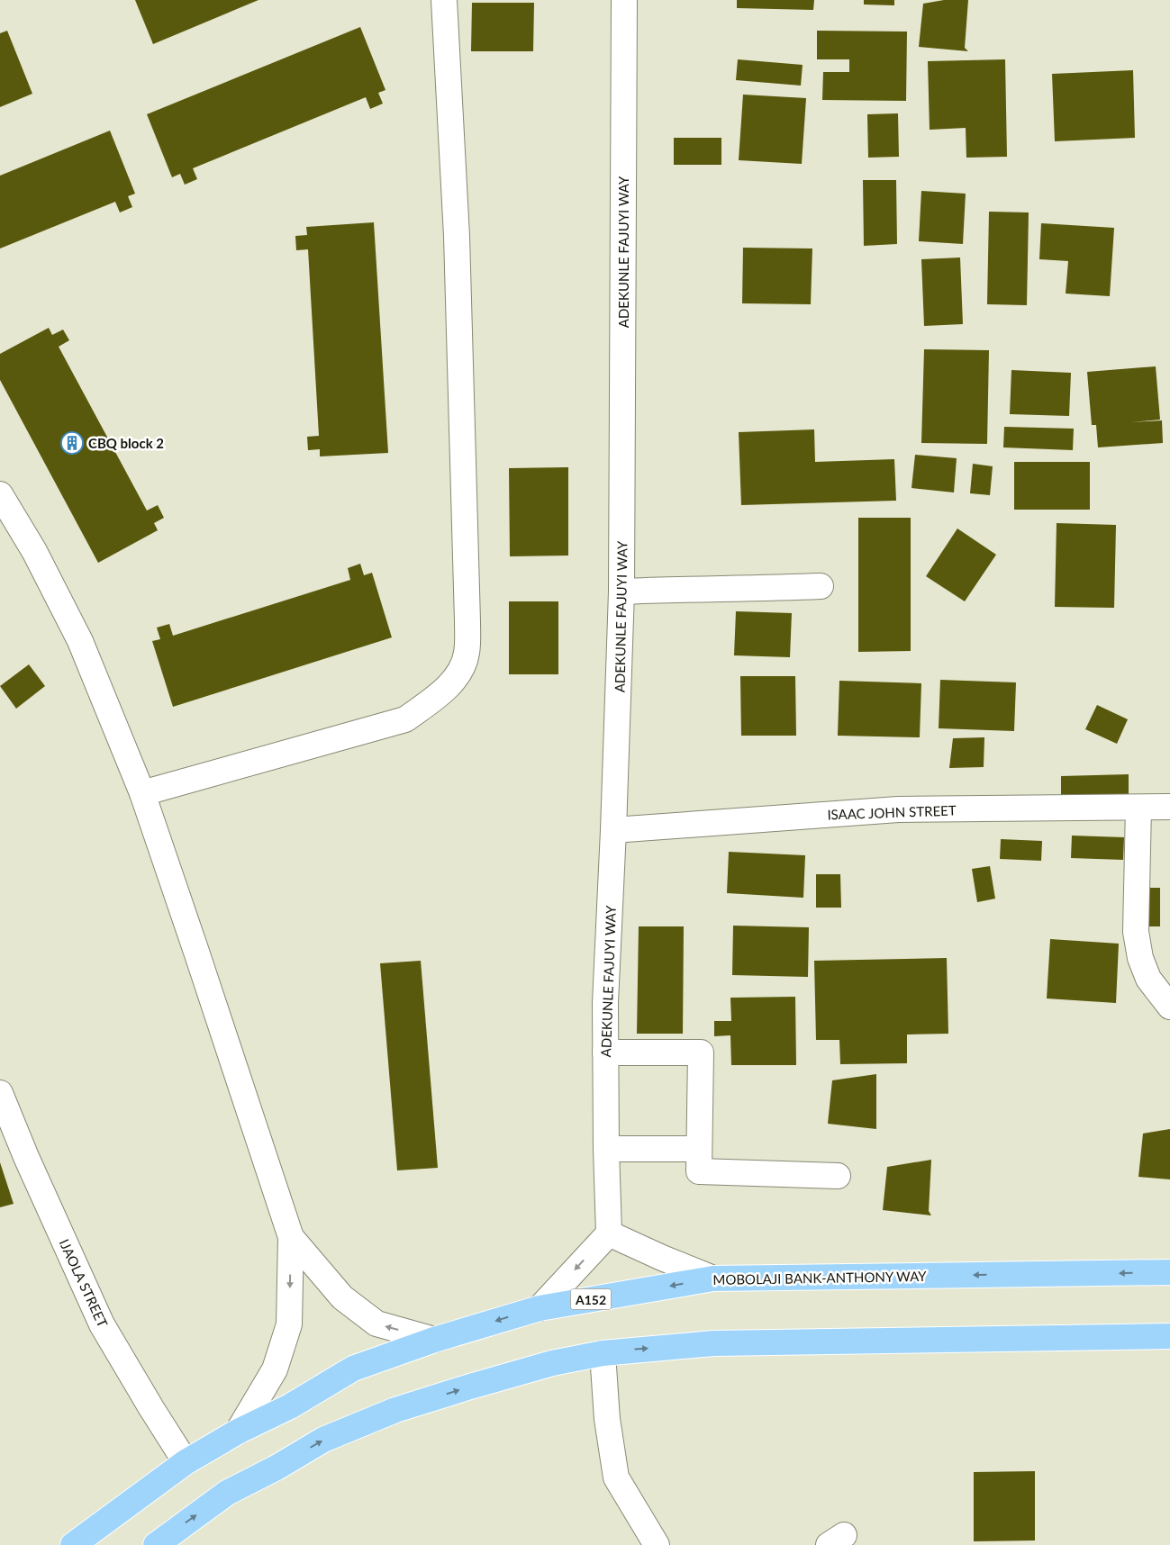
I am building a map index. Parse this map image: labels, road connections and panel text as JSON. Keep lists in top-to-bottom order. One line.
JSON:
{"streets":{"main road":["MOBOLAJI BANK-ANTHONY WAY","A152"],"street":["ADEKUNLE FAJUYI WAY","ISAAC JOHN STREET","IJAOLA STREET"]},"crossings":[["ADEKUNLE FAJUYI WAY","ISAAC JOHN STREET"],["MOBOLAJI BANK-ANTHONY WAY","IJAOLA STREET"]],"places":{"building":["CBQ block 2"]}}
